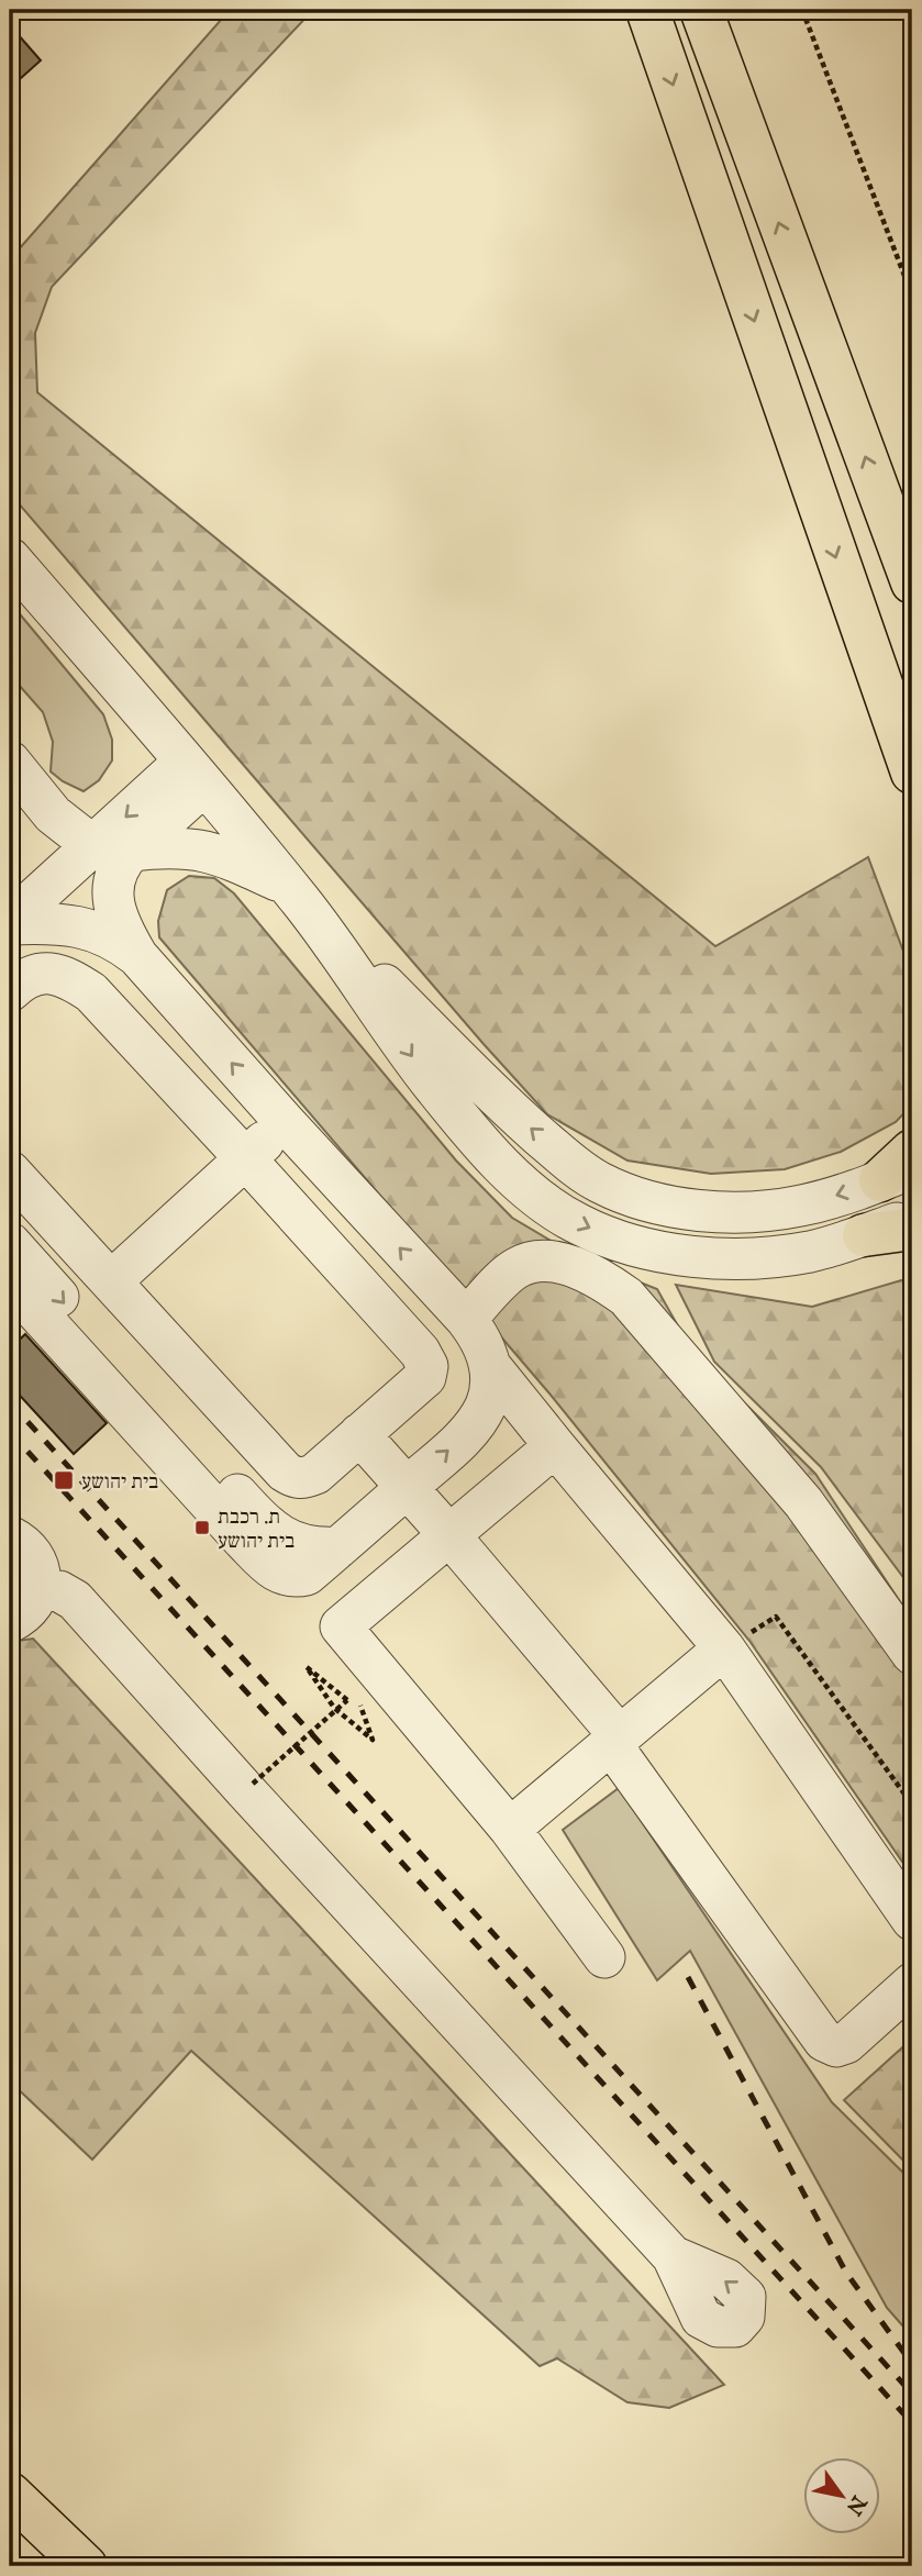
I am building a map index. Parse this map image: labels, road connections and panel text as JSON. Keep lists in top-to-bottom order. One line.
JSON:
{"places":{"transit":["בית יהושע","ת. רכבת בית יהושע"]},"north":"bottom right"}
